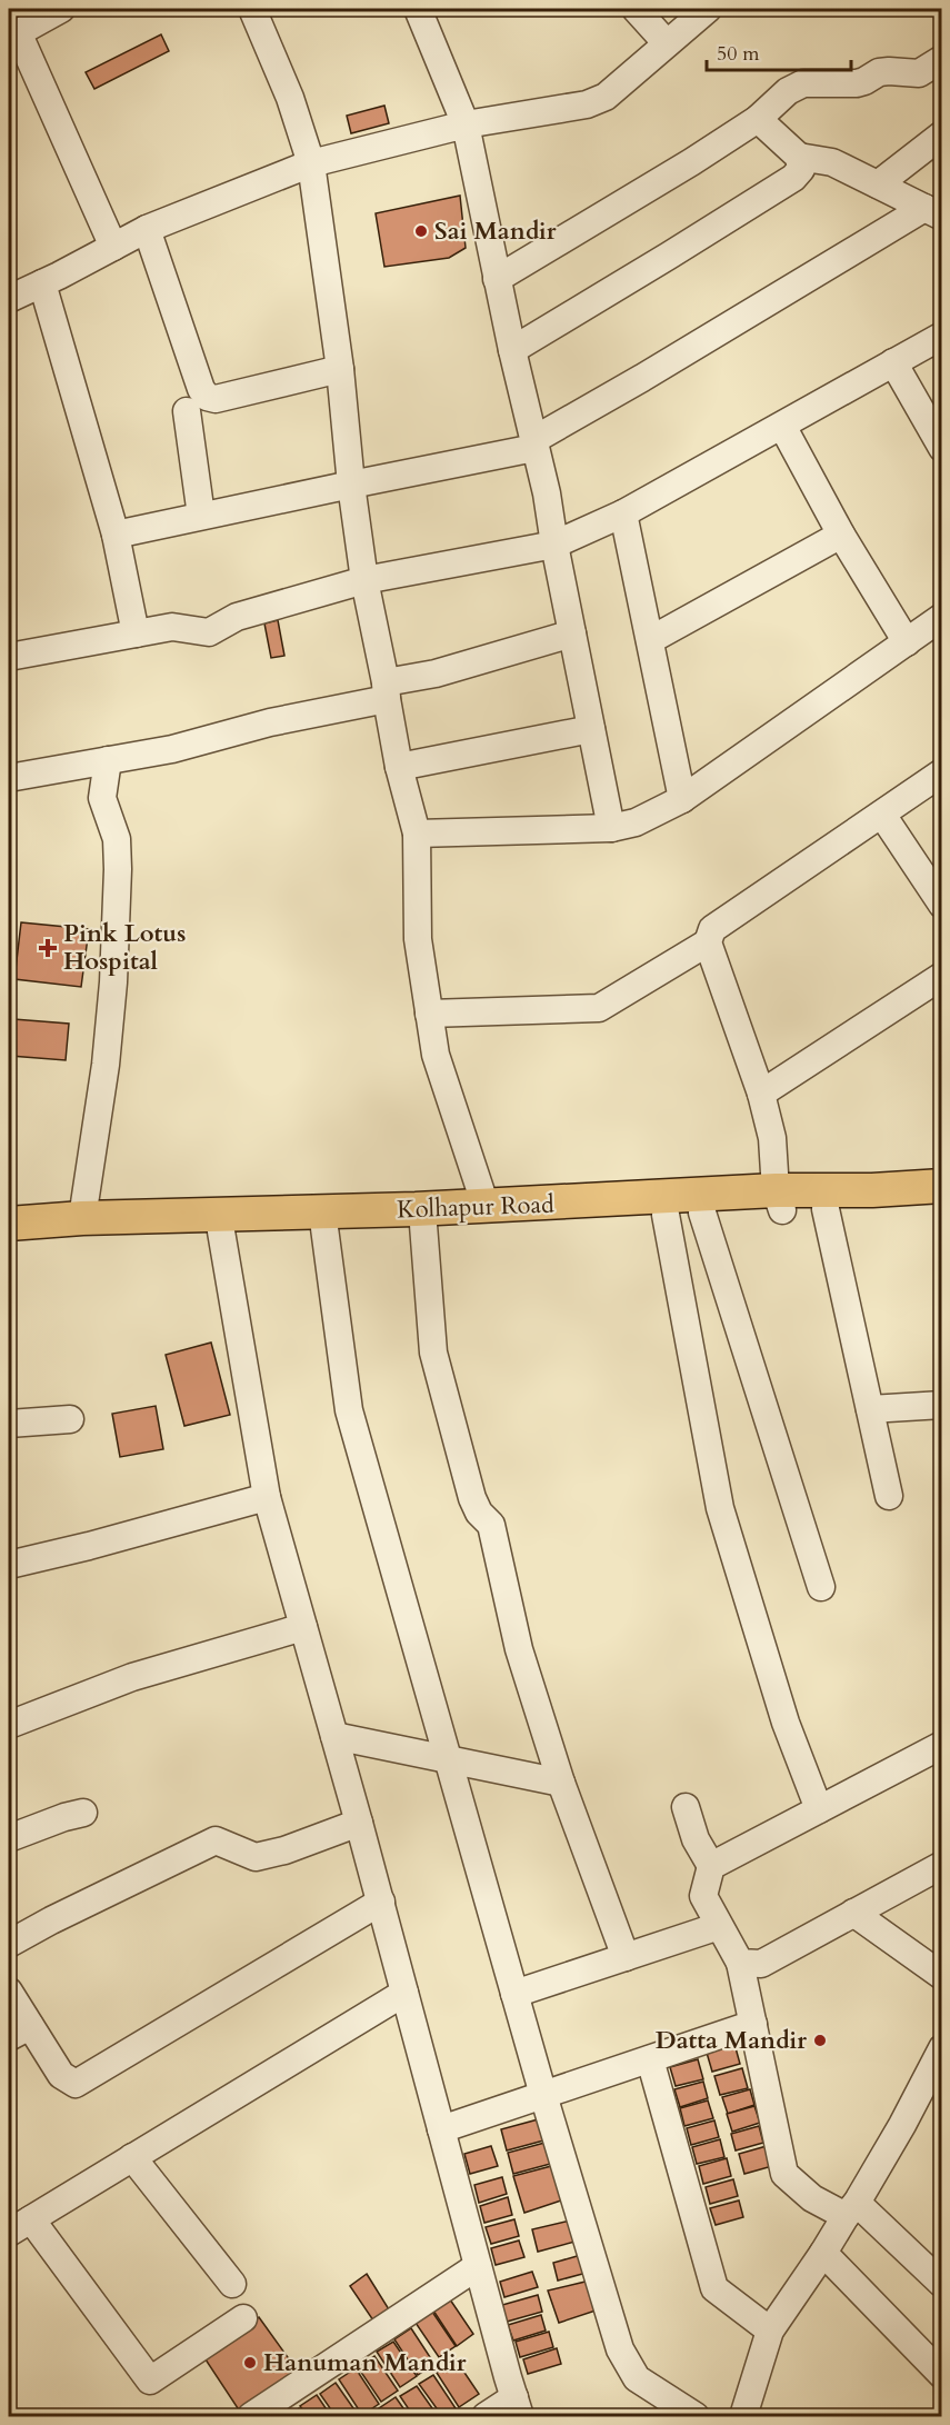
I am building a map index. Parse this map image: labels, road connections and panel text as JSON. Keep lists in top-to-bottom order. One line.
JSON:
{"streets":{"main road":["Kolhapur Road"]},"places":{"other":["Sai Mandir","Datta Mandir","Hanuman Mandir"],"health":["Pink Lotus Hospital"]},"scale_bar":"50 m"}
